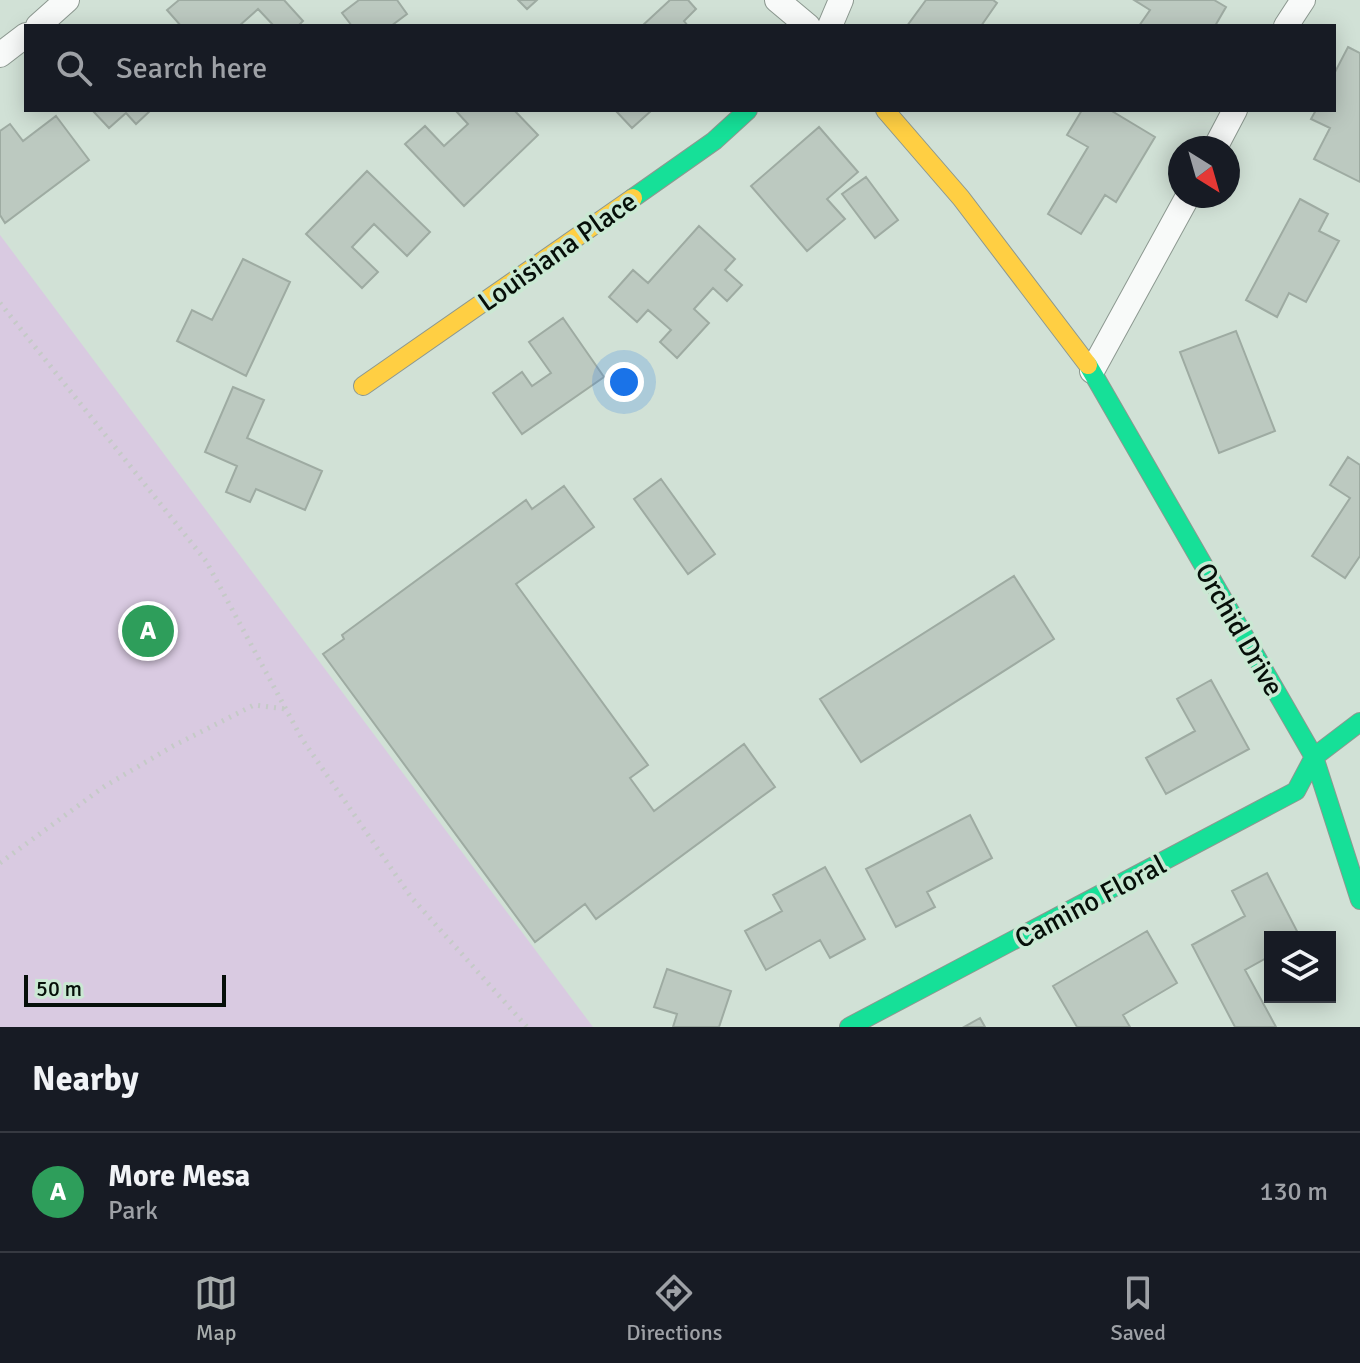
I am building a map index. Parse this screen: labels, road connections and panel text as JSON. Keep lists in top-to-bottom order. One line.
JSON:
{"streets":{"street":["Louisiana Place","Orchid Drive","Camino Floral"]},"crossings":[["Orchid Drive","Camino Floral"]],"scale_bar":"50 m","north":"bottom right","page":{"search":"Search here","pins":"A","scale":"50 m","heading":"Nearby","list":[{"mark":"A","name":"More Mesa","note":"Park","value":"130 m"}],"nav":["Map","Directions","Saved"]}}
